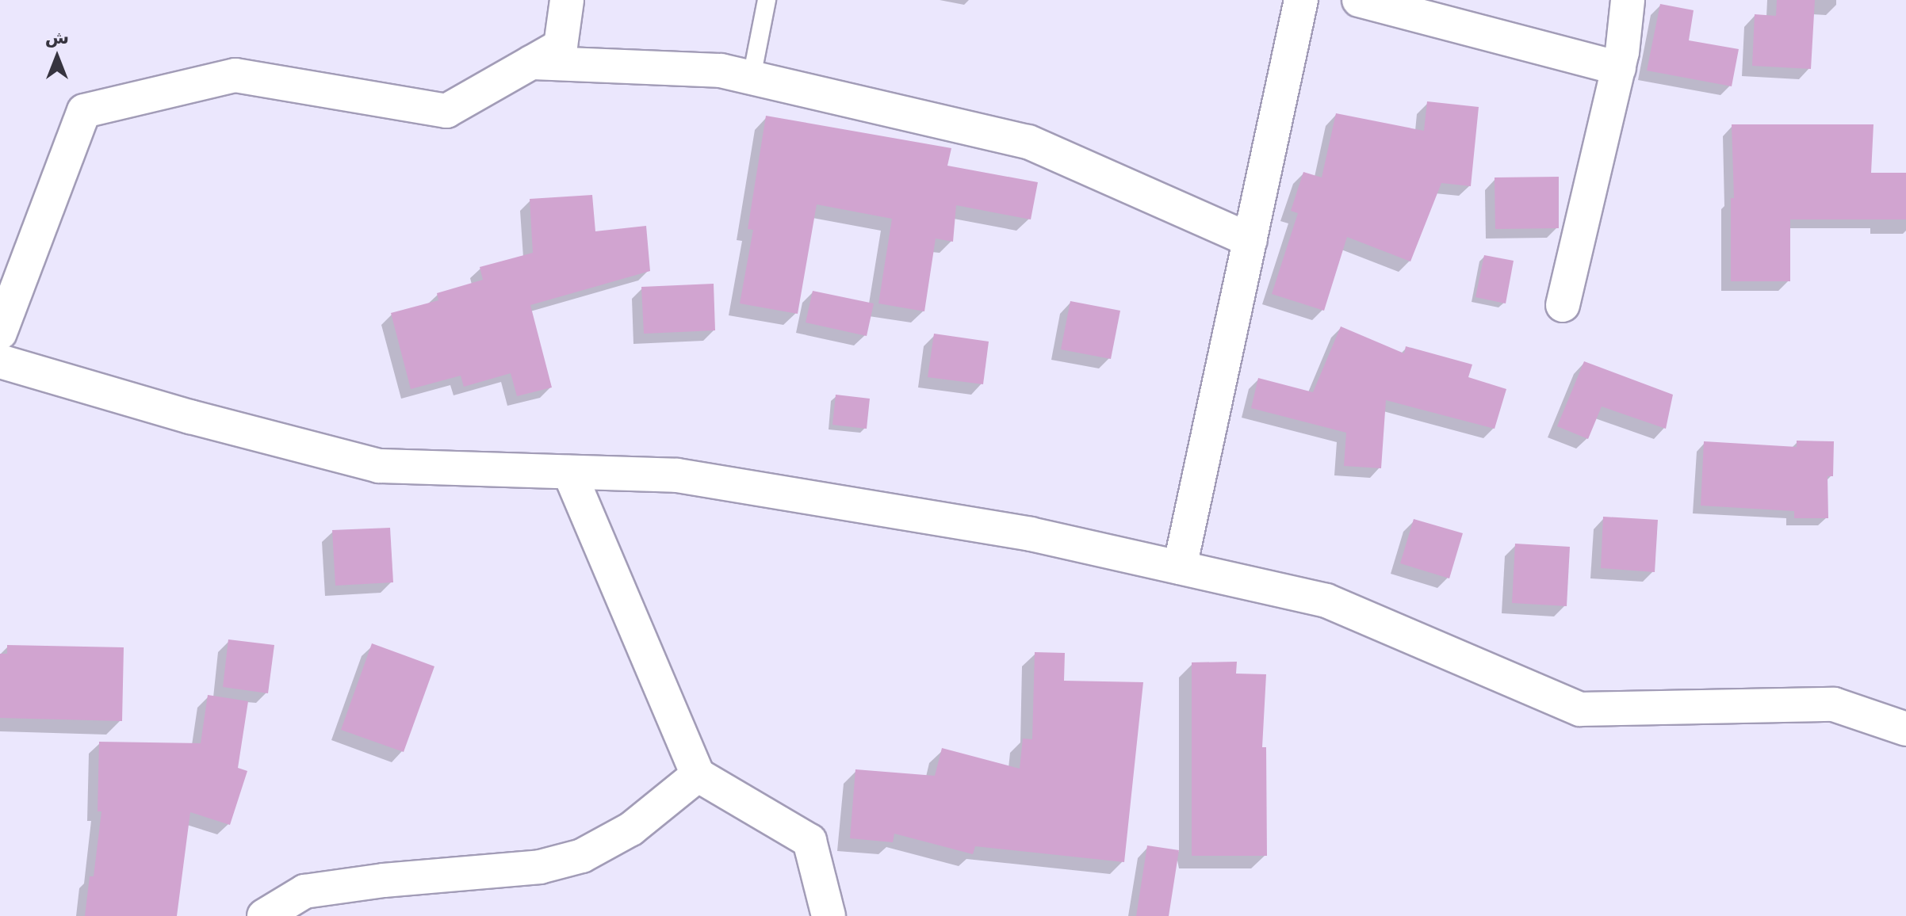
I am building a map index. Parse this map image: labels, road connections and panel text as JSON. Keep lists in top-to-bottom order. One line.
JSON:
{"north":"top"}
